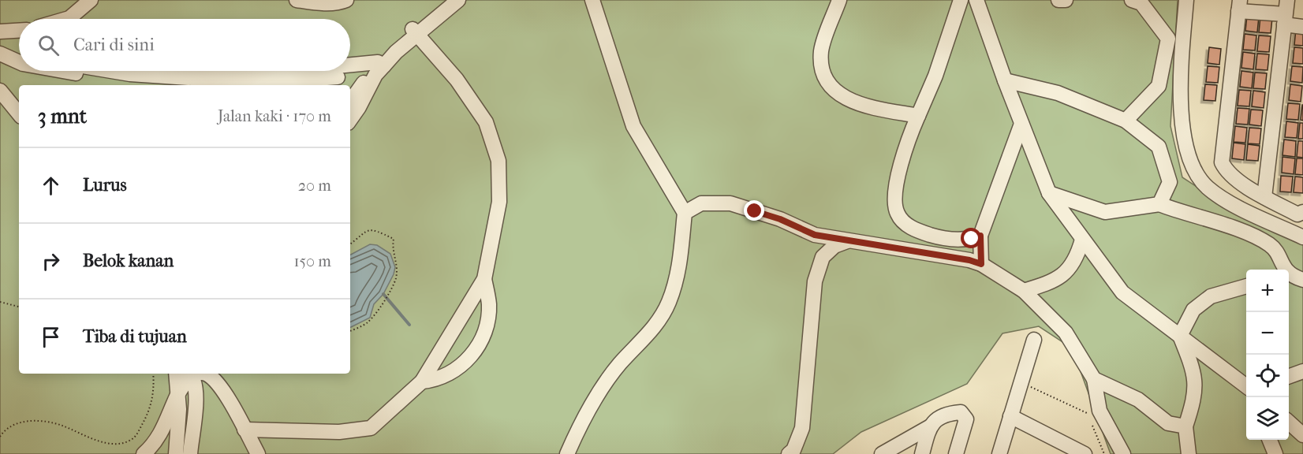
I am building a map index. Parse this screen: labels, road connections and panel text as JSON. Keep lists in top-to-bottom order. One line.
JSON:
{"page":{"search":"Cari di sini","heading":["3 mnt","Jalan kaki · 170 m"],"list":[["Lurus","20 m"],["Belok kanan","150 m"],"Tiba di tujuan"],"map_buttons":["+","−"]}}
